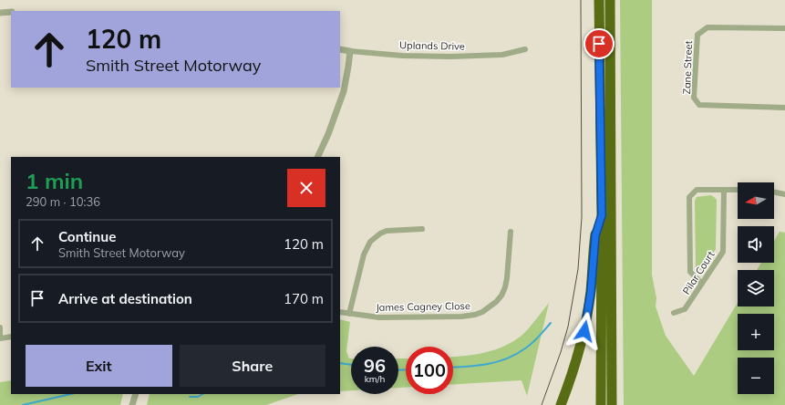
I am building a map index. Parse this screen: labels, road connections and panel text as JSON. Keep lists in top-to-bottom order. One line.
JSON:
{"streets":{"street":["Uplands Drive","Zane Street","Pilar Court","James Cagney Close"]},"north":"left","page":{"turn":["120 m","Smith Street Motorway"],"heading":["1 min","290 m · 10:36"],"map_buttons":["+","−"],"list":[{"name":"Continue","note":"Smith Street Motorway","value":"120 m"},{"name":"Arrive at destination","value":"170 m"}],"buttons":["Exit","Share"],"speed":"96 km/h","limit":"100"}}
